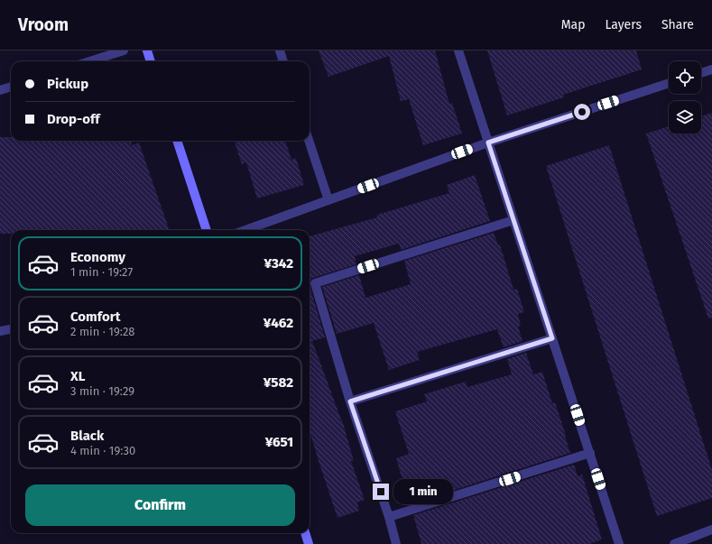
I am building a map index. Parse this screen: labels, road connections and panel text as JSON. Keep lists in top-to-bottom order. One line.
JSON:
{"page":{"header":"Vroom","nav":["Map","Layers","Share"],"banner":["Pickup","Drop-off"],"list":[{"name":"Economy","note":"1 min · 19:27","value":"¥342"},{"name":"Comfort","note":"2 min · 19:28","value":"¥462"},{"name":"XL","note":"3 min · 19:29","value":"¥582"},{"name":"Black","note":"4 min · 19:30","value":"¥651"}],"buttons":"Confirm","bubble":"1 min"}}
